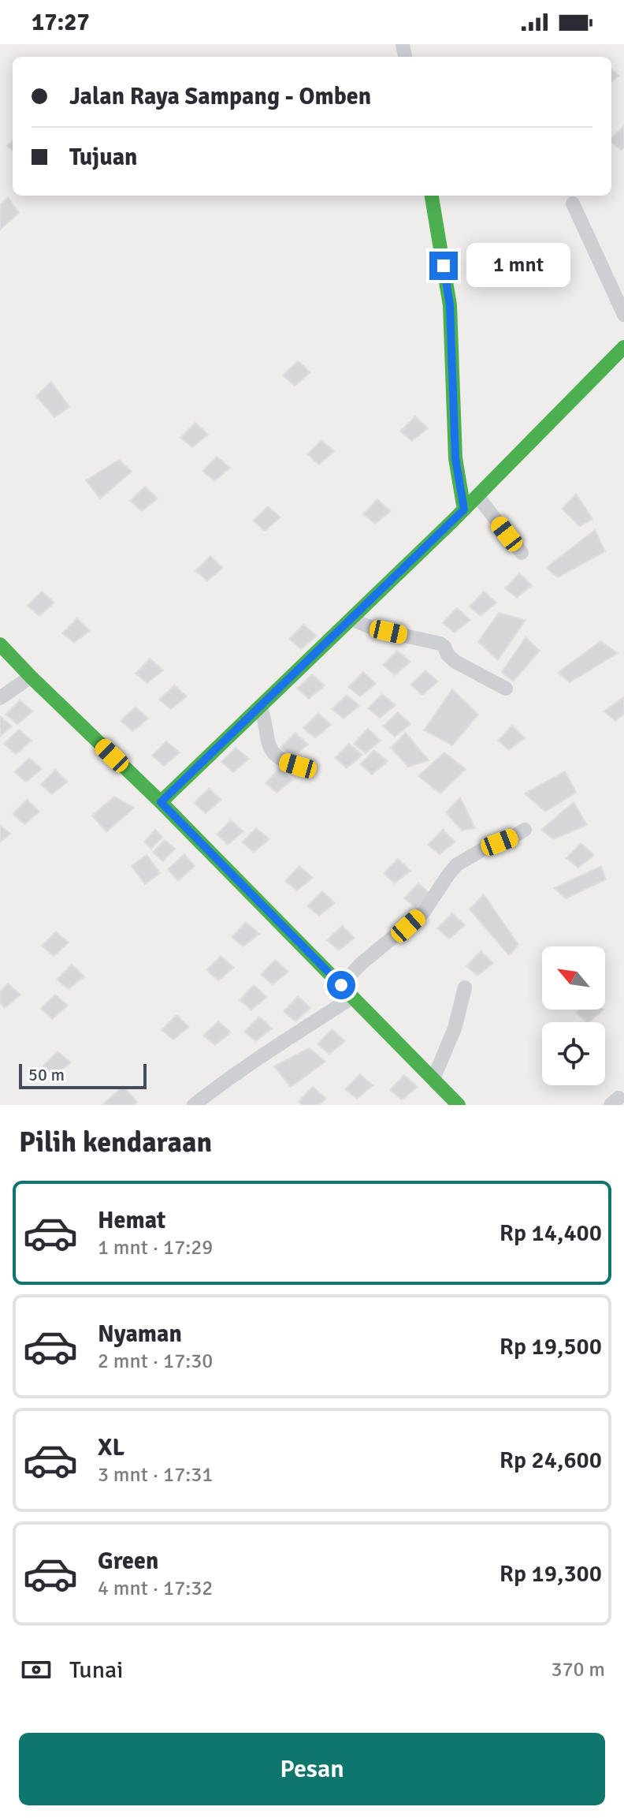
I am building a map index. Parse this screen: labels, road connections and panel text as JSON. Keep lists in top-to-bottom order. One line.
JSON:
{"scale_bar":"50 m","north":"top left","page":{"status":"17:27","banner":["Jalan Raya Sampang - Omben","Tujuan"],"bubble":"1 mnt","scale":"50 m","heading":"Pilih kendaraan","list":[{"name":"Hemat","note":"1 mnt · 17:29","value":"Rp 14,400"},{"name":"Nyaman","note":"2 mnt · 17:30","value":"Rp 19,500"},{"name":"XL","note":"3 mnt · 17:31","value":"Rp 24,600"},{"name":"Green","note":"4 mnt · 17:32","value":"Rp 19,300"}],"pay":["Tunai","370 m"],"buttons":"Pesan"}}
